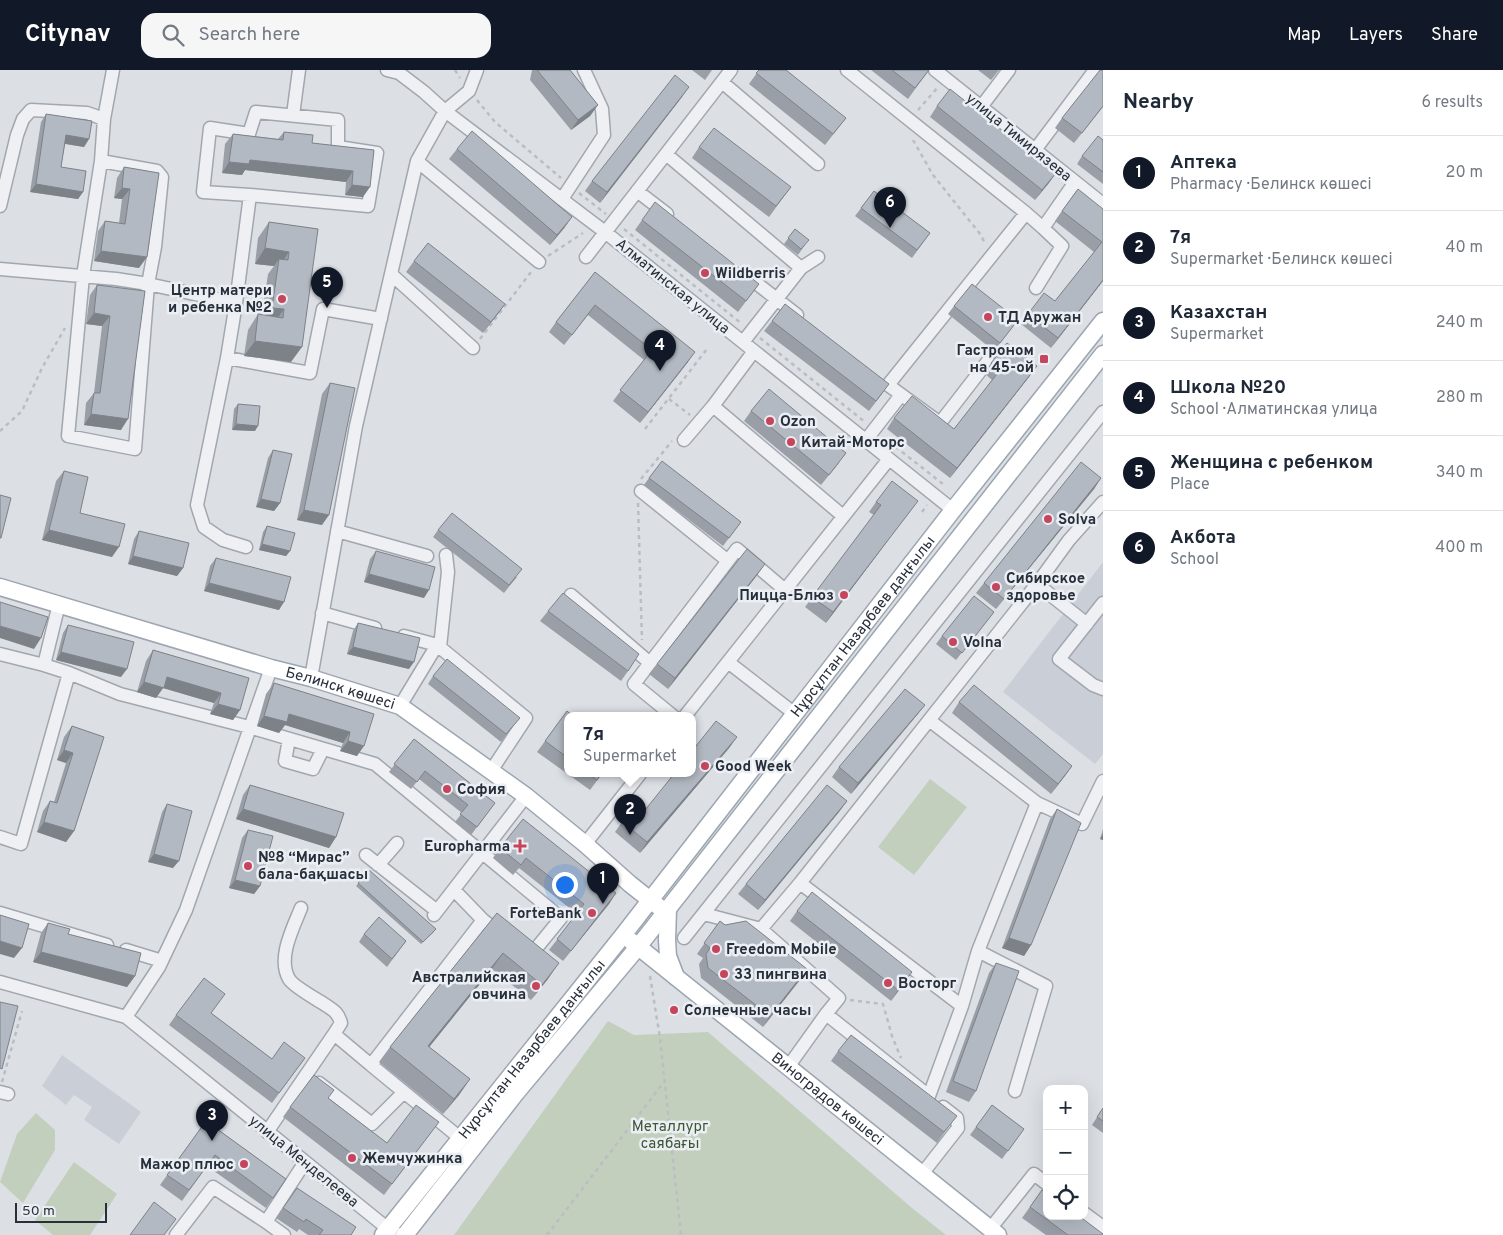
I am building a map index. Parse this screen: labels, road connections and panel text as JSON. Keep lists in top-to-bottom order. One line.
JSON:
{"streets":{"main road":["Нұрсұлтан Назарбаев даңғылы","Белинск көшесі","Виноградов көшесі"],"street":["улица Тимирязева","Алматинская улица","улица Менделеева"]},"crossings":[["Алматинская улица","Нұрсұлтан Назарбаев даңғылы"],["Нұрсұлтан Назарбаев даңғылы","Белинск көшесі"],["Нұрсұлтан Назарбаев даңғылы","улица Менделеева"]],"parks":["Металлург саябағы"],"places":{"other":["Wildberris","Центр матери и ребенка №2","ТД Аружан","Ozon","Китай-Моторс","Solva","Сибирское здоровье","Пицца-Блюз","Volna","Good Week","София","№8 “Мирас” бала-бақшасы","ForteBank","Freedom Mobile","33 пингвина","Восторг","Австралийская овчина","Солнечные часы","Жемчужинка","Мажор плюс"],"transit":["Гастроном на 45-ой"],"health":["Europharma"]},"scale_bar":"50 m","page":{"header":"Citynav","search":"Search here","nav":["Map","Layers","Share"],"heading":["Nearby","6 results"],"list":[{"mark":"1","name":"Аптека","note":"Pharmacy · Белинск көшесі","value":"20 m"},{"mark":"2","name":"7я","note":"Supermarket · Белинск көшесі","value":"40 m"},{"mark":"3","name":"Казахстан","note":"Supermarket","value":"240 m"},{"mark":"4","name":"Школа №20","note":"School · Алматинская улица","value":"280 m"},{"mark":"5","name":"Женщина с ребенком","note":"Place","value":"340 m"},{"mark":"6","name":"Акбота","note":"School","value":"400 m"}],"pins":["6","5","4","2","1","3"],"popup":["7я","Supermarket"],"map_buttons":["+","−"],"scale":"50 m"}}
